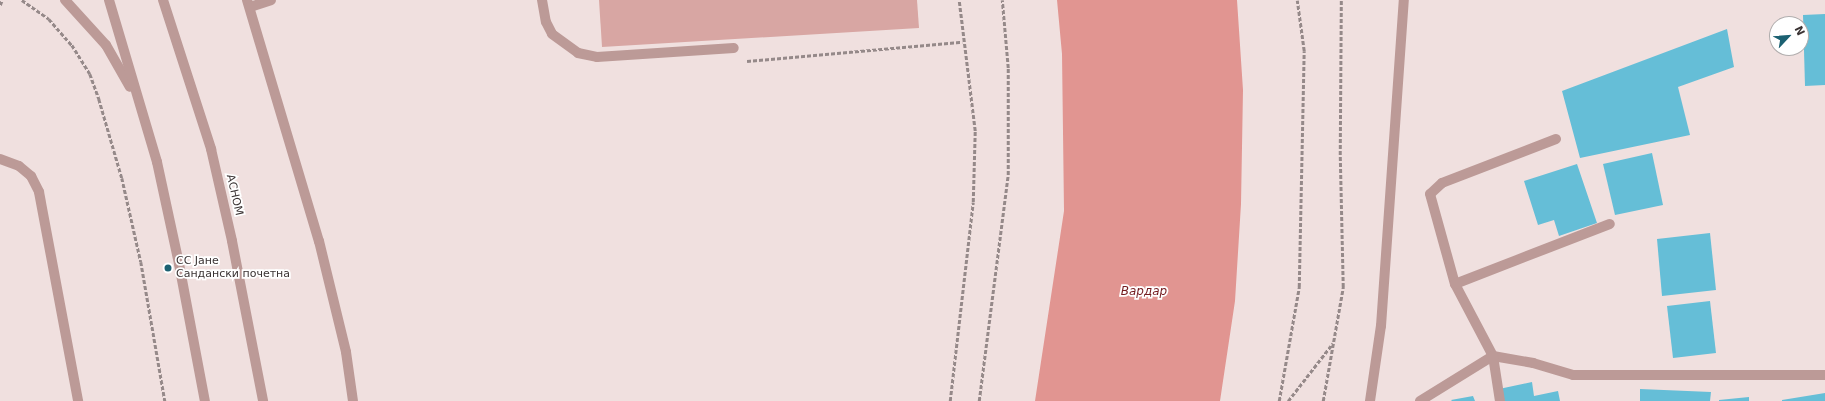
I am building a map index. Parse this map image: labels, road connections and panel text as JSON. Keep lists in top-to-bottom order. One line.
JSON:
{"streets":{"street":["АСНОМ"]},"water":["Вардар"],"places":["СС Јане Сандански почетна"],"north":"top right"}
